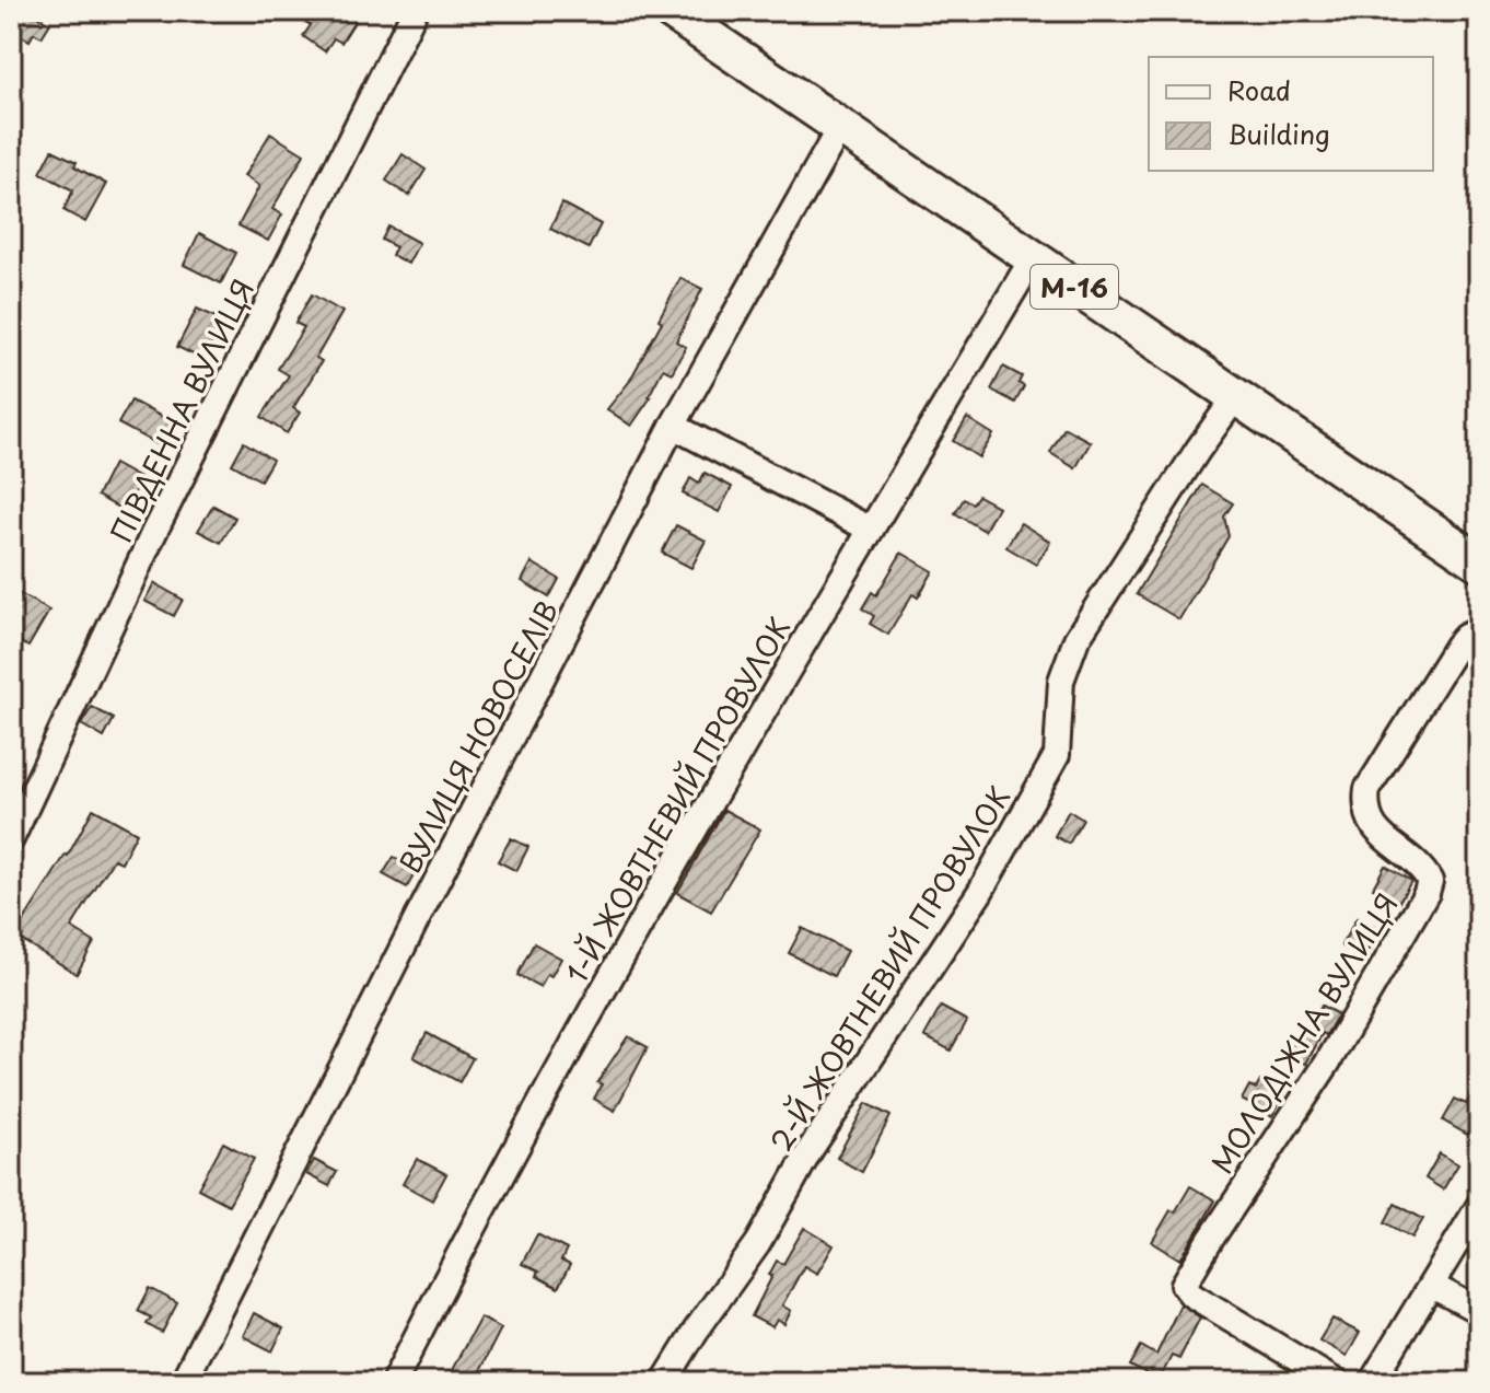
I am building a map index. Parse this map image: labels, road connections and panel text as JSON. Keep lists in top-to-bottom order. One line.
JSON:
{"streets":{"highway":["М-16"],"street":["ПІВДЕННА ВУЛИЦЯ","ВУЛИЦЯ НОВОСЕЛІВ","1-Й ЖОВТНЕВИЙ ПРОВУЛОК","2-Й ЖОВТНЕВИЙ ПРОВУЛОК","МОЛОДІЖНА ВУЛИЦЯ"]},"crossings":[["М-16","ВУЛИЦЯ НОВОСЕЛІВ"],["М-16","1-Й ЖОВТНЕВИЙ ПРОВУЛОК"],["М-16","2-Й ЖОВТНЕВИЙ ПРОВУЛОК"]],"legend":["Road","Building"]}
